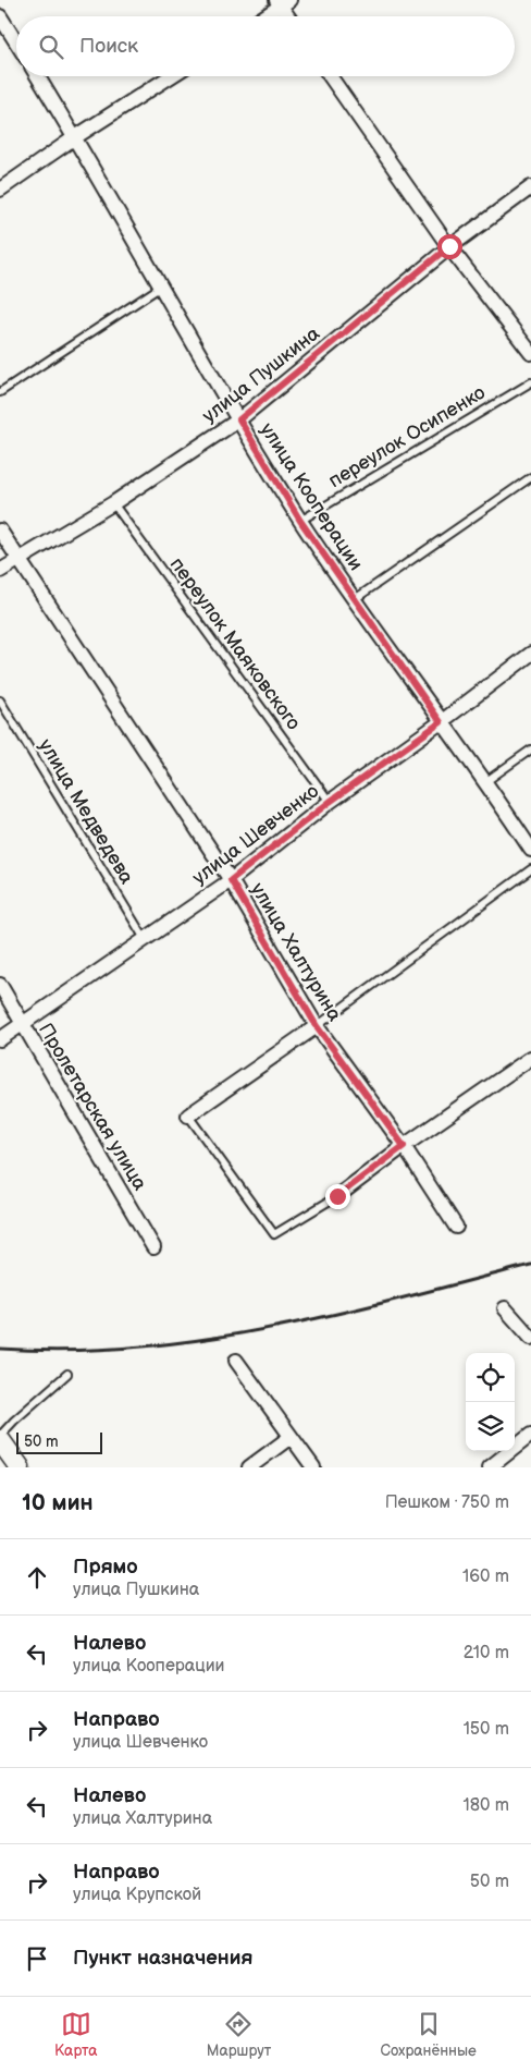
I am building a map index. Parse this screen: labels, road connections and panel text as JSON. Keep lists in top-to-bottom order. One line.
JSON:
{"streets":{"street":["улица Пушкина","улица Кооперации","улица Шевченко","улица Халтурина","Пролетарская улица"],"lane":["переулок Осипенко","переулок Маяковского","улица Медведева"]},"crossings":[["улица Пушкина","улица Кооперации"],["улица Пушкина","переулок Маяковского"],["улица Пушкина","улица Халтурина"],["переулок Осипенко","улица Кооперации"],["улица Кооперации","улица Шевченко"],["переулок Маяковского","улица Шевченко"],["улица Медведева","улица Шевченко"],["улица Шевченко","улица Халтурина"],["улица Шевченко","Пролетарская улица"]],"scale_bar":"50 m","page":{"search":"Поиск","scale":"50 m","heading":["10 мин","Пешком · 750 m"],"list":[["Прямо","улица Пушкина","160 m"],["Налево","улица Кооперации","210 m"],["Направо","улица Шевченко","150 m"],["Налево","улица Халтурина","180 m"],["Направо","улица Крупской","50 m"],"Пункт назначения"],"nav":["Карта","Маршрут","Сохранённые"]}}
